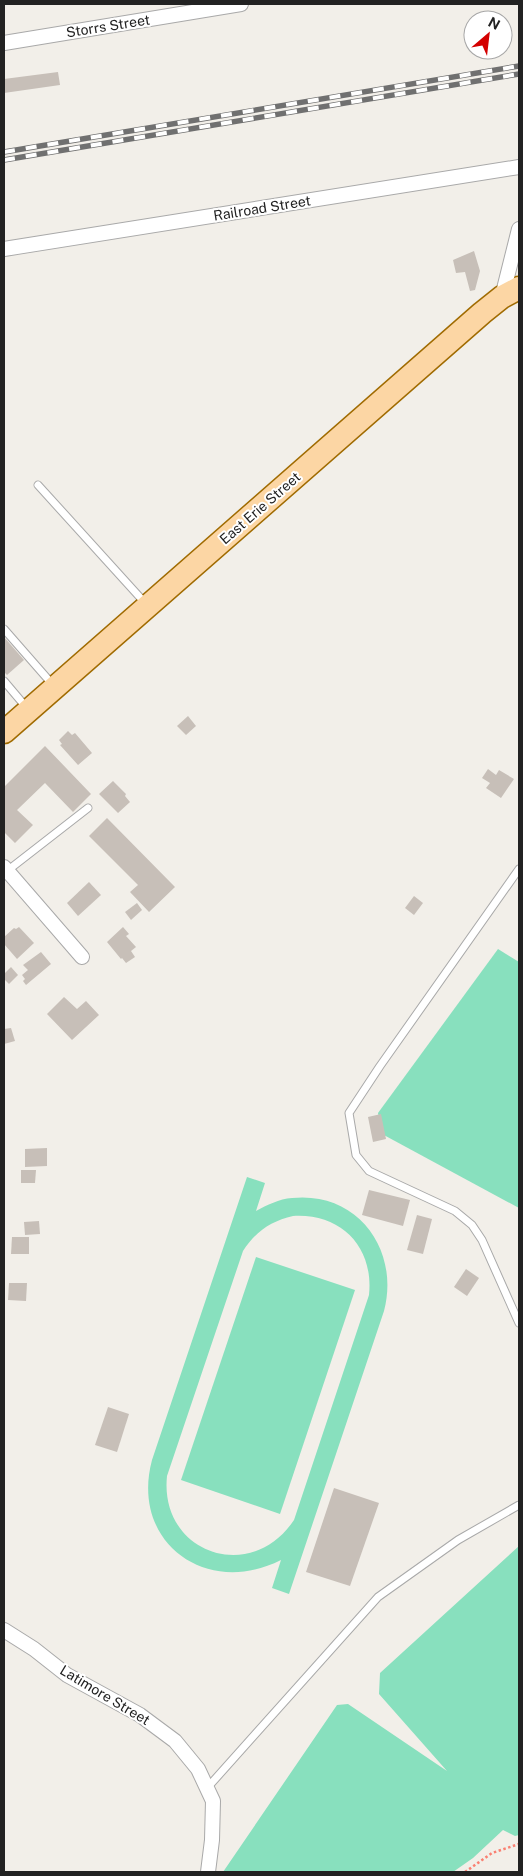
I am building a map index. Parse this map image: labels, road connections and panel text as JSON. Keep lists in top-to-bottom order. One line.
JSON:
{"streets":{"main road":["East Erie Street"],"street":["Storrs Street","Railroad Street","Latimore Street"]},"north":"top right"}
